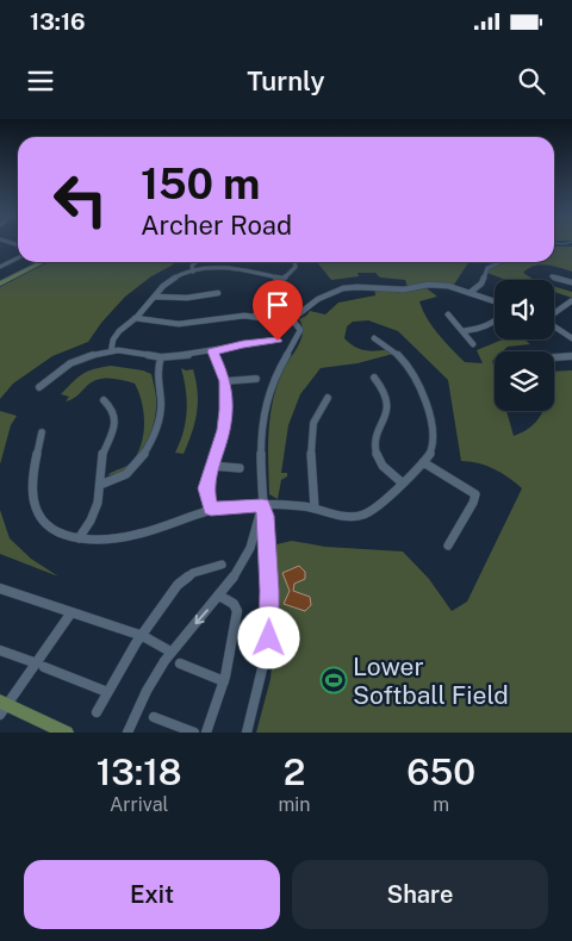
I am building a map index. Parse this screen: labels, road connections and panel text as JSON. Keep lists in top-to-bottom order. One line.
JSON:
{"places":{"sports":["Lower Softball Field"]},"page":{"status":"13:16","header":"Turnly","turn":["150 m","Archer Road"],"eta":["13:18","Arrival","2","min","650","m"],"buttons":["Exit","Share"]}}
